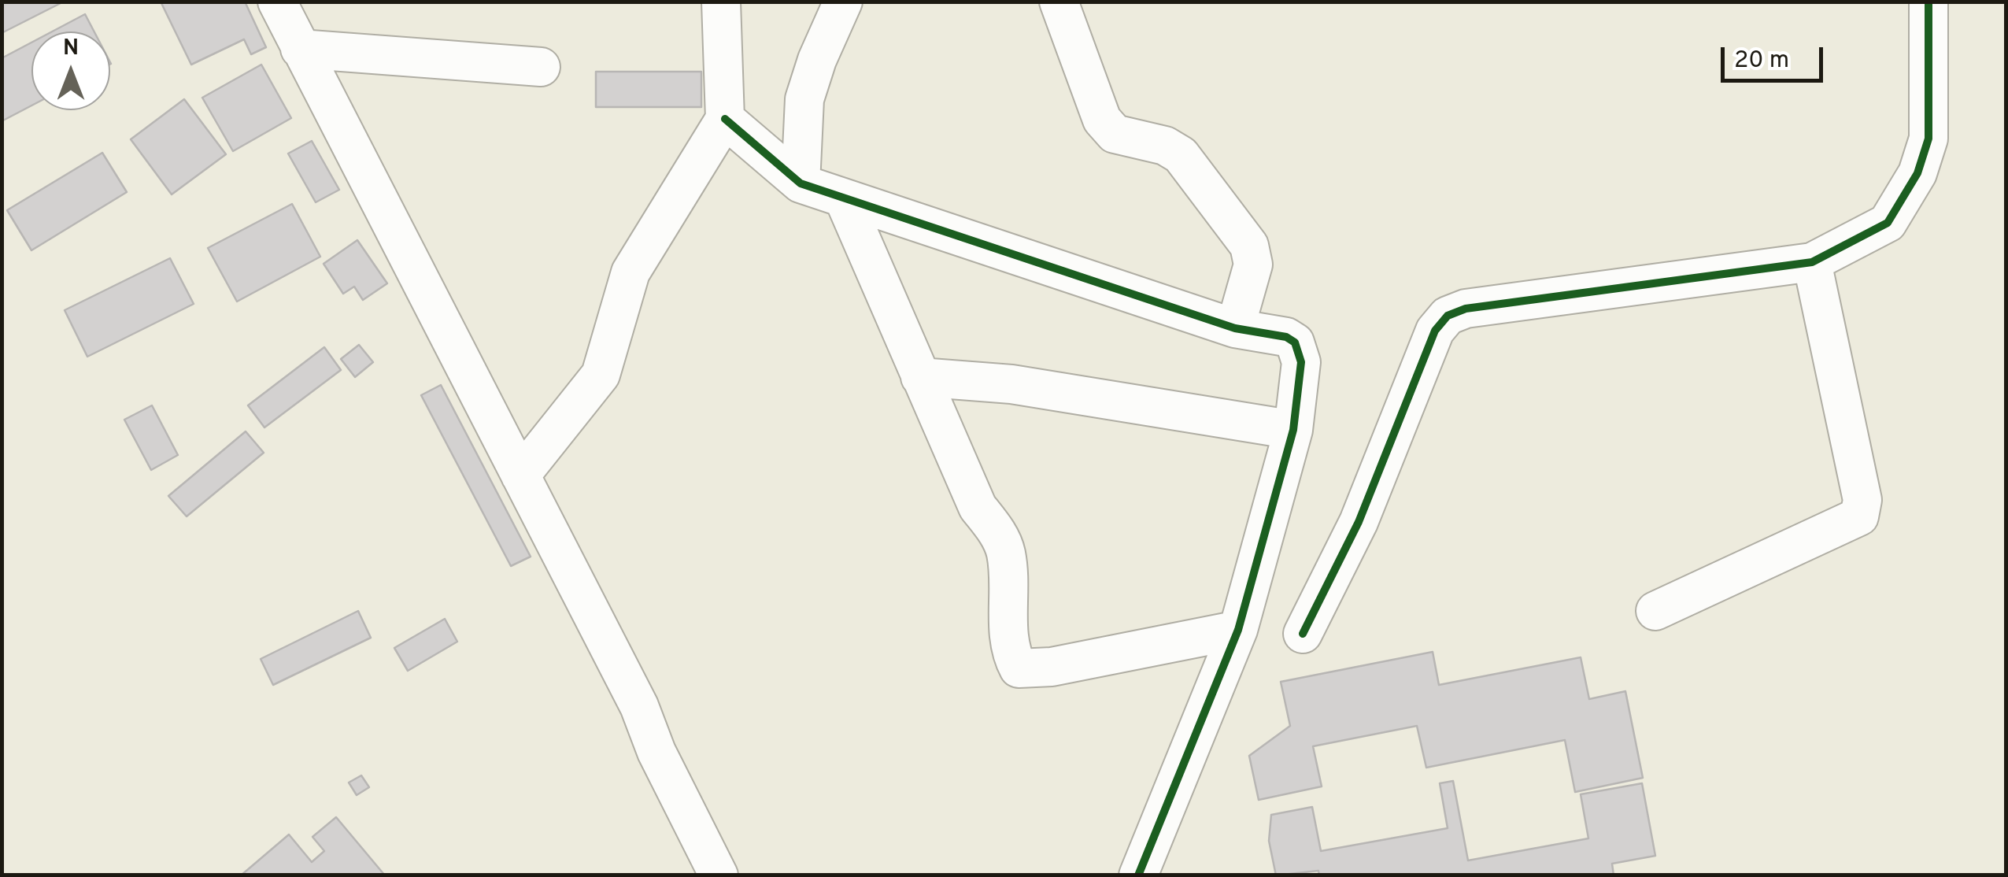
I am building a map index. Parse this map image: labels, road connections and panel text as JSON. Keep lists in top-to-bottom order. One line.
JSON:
{"scale_bar":"20 m","north":"top"}
